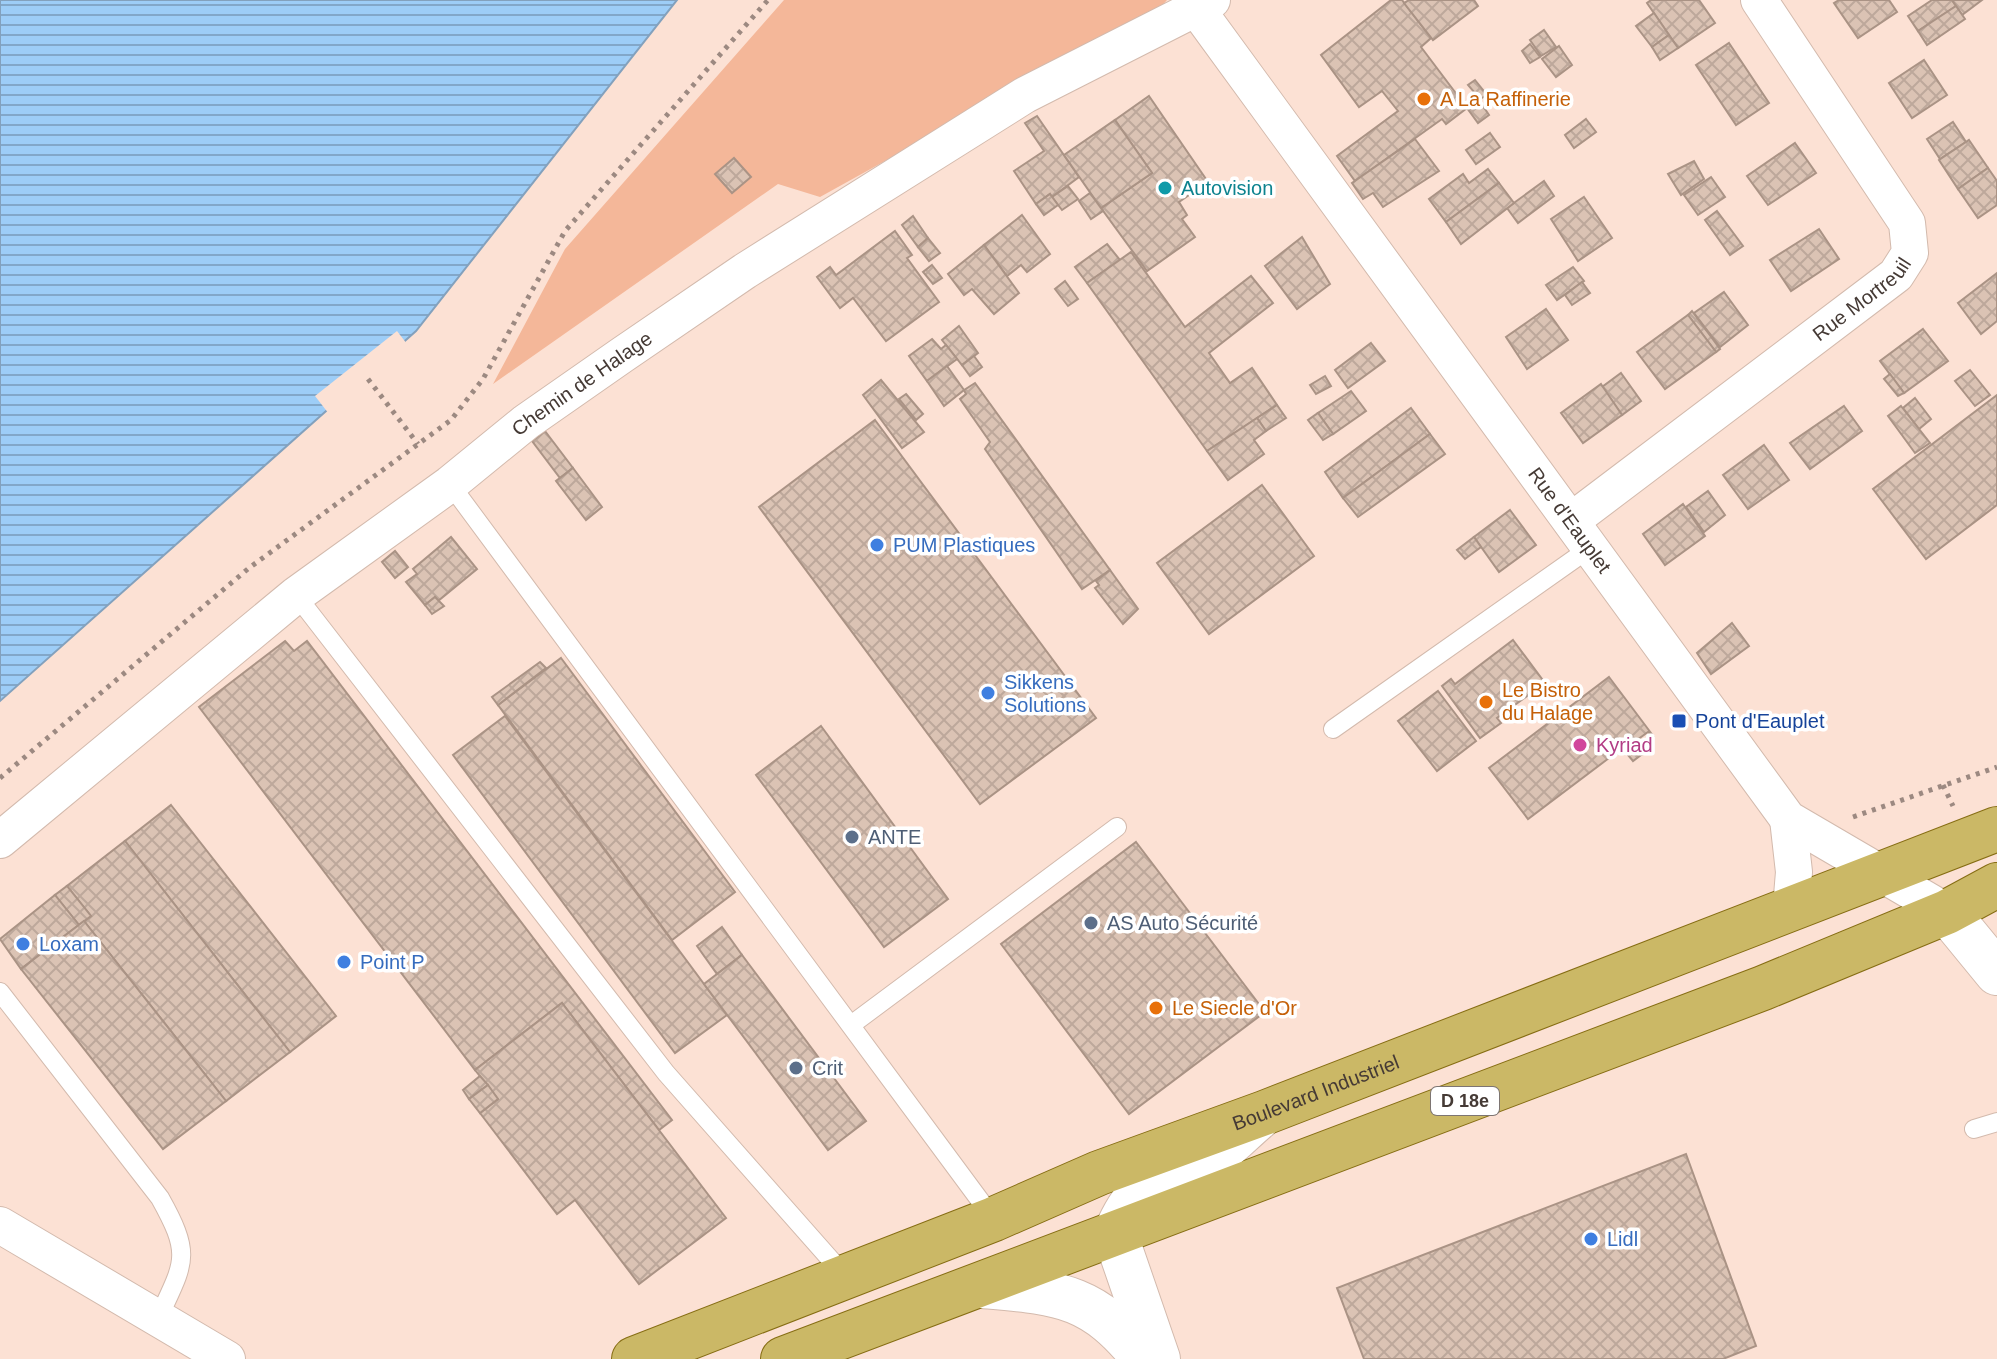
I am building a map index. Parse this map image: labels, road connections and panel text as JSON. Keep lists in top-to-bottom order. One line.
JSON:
{"streets":{"main road":["Boulevard Industriel","D 18e"],"street":["Rue Mortreuil","Chemin de Halage","Rue d'Eauplet"]},"crossings":[["Rue Mortreuil","Rue d'Eauplet"],["Chemin de Halage","Rue d'Eauplet"],["Rue d'Eauplet","Boulevard Industriel"],["Rue d'Eauplet","D 18e"]],"places":{"other":["A La Raffinerie","Autovision","PUM Plastiques","Sikkens Solutions","Le Bistro du Halage","Kyriad","ANTE","AS Auto Sécurité","Loxam","Point P","Le Siecle d'Or","Crit","Lidl"],"transit":["Pont d'Eauplet"]}}
